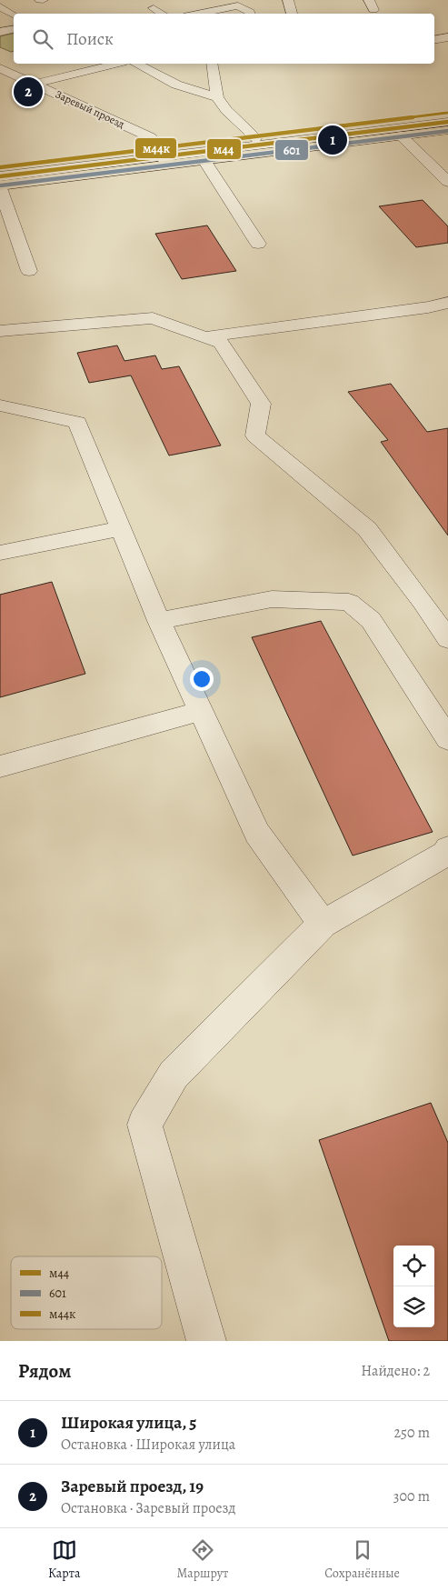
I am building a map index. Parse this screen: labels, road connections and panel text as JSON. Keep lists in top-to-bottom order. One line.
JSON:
{"streets":{"street":["Заревый проезд"]},"lines":["transit line м44к","transit line м44","transit line 601"],"legend":["м44","601","м44к"],"page":{"search":"Поиск","pins":["2","1"],"heading":["Рядом","Найдено: 2"],"list":[{"mark":"1","name":"Широкая улица, 5","note":"Остановка · Широкая улица","value":"250 m"},{"mark":"2","name":"Заревый проезд, 19","note":"Остановка · Заревый проезд","value":"300 m"}],"nav":["Карта","Маршрут","Сохранённые"]}}
